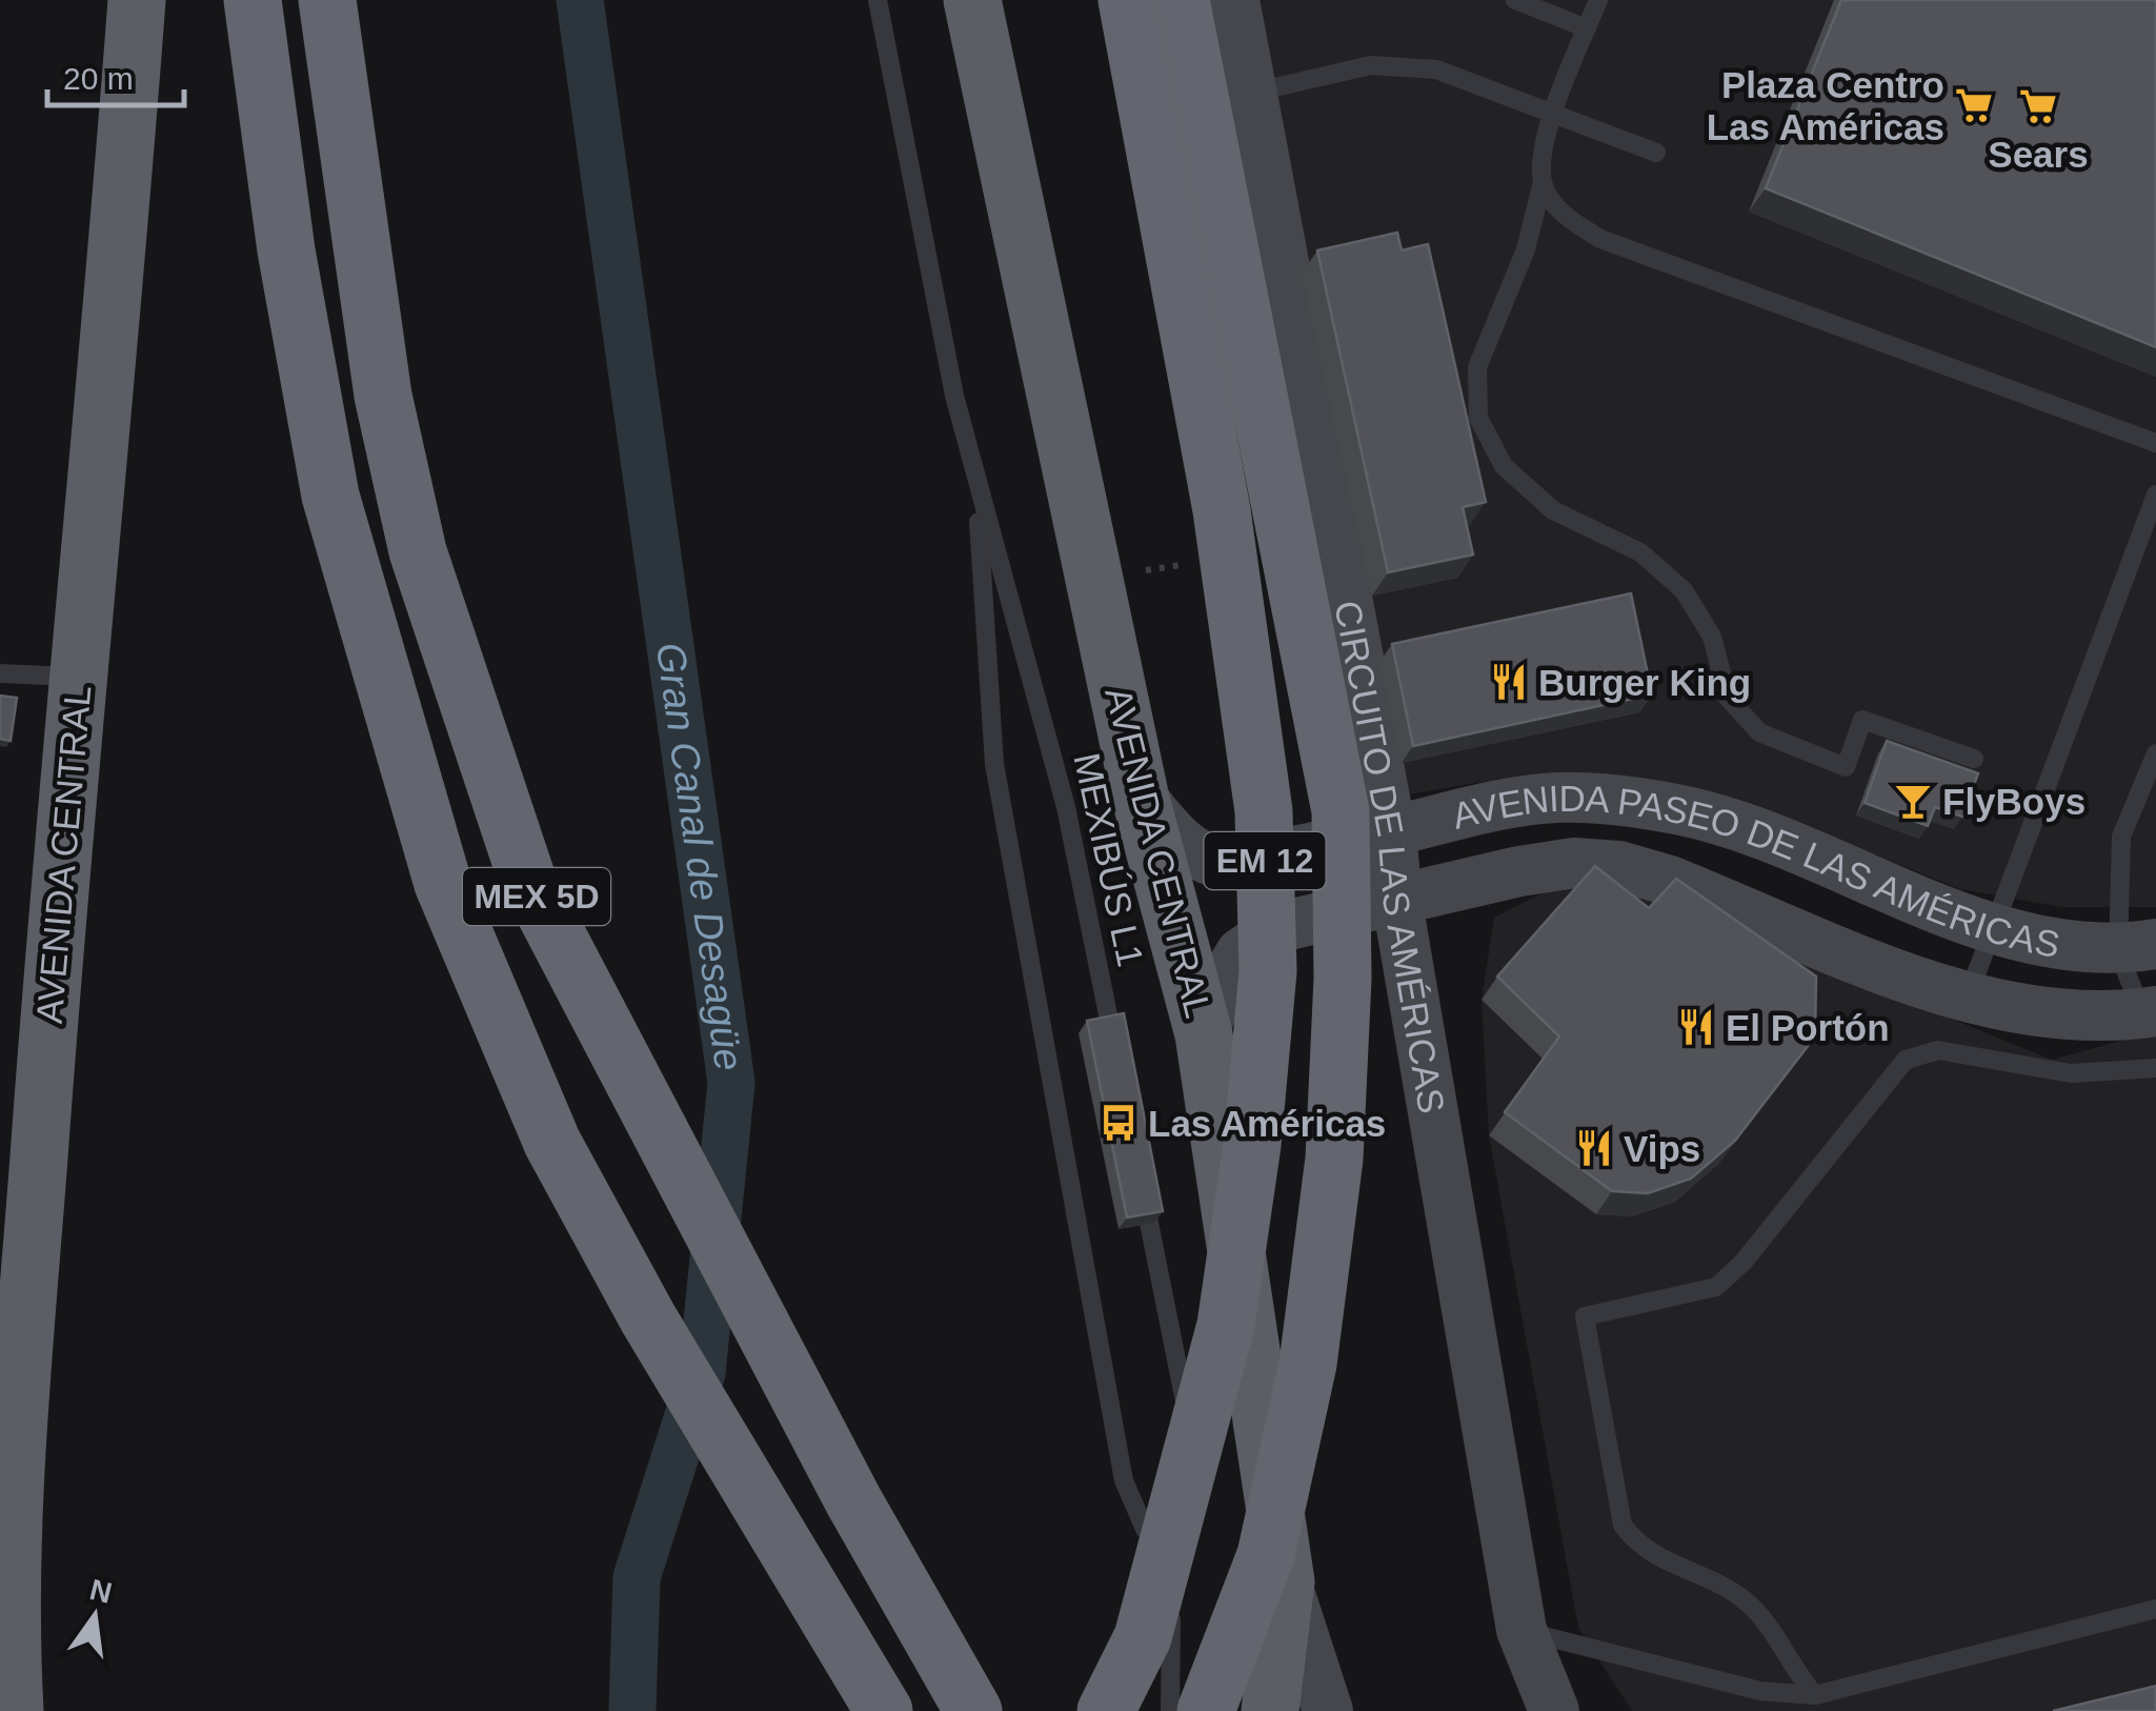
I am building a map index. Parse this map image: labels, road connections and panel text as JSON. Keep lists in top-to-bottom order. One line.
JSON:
{"streets":{"highway":["AVENIDA CENTRAL","EM 12","MEX 5D"],"main road":["CIRCUITO DE LAS AMÉRICAS","AVENIDA PASEO DE LAS AMÉRICAS"],"lane":["MEXIBÚS L1"]},"crossings":[["AVENIDA CENTRAL","AVENIDA PASEO DE LAS AMÉRICAS"],["CIRCUITO DE LAS AMÉRICAS","AVENIDA PASEO DE LAS AMÉRICAS"]],"water":["Gran Canal de Desagüe"],"places":{"supermarket":["Plaza Centro Las Américas","Sears"],"restaurant":["Burger King","El Portón","Vips"],"bar":["FlyBoys"],"bus stop":["Las Américas"]},"scale_bar":"20 m","north":"top"}
